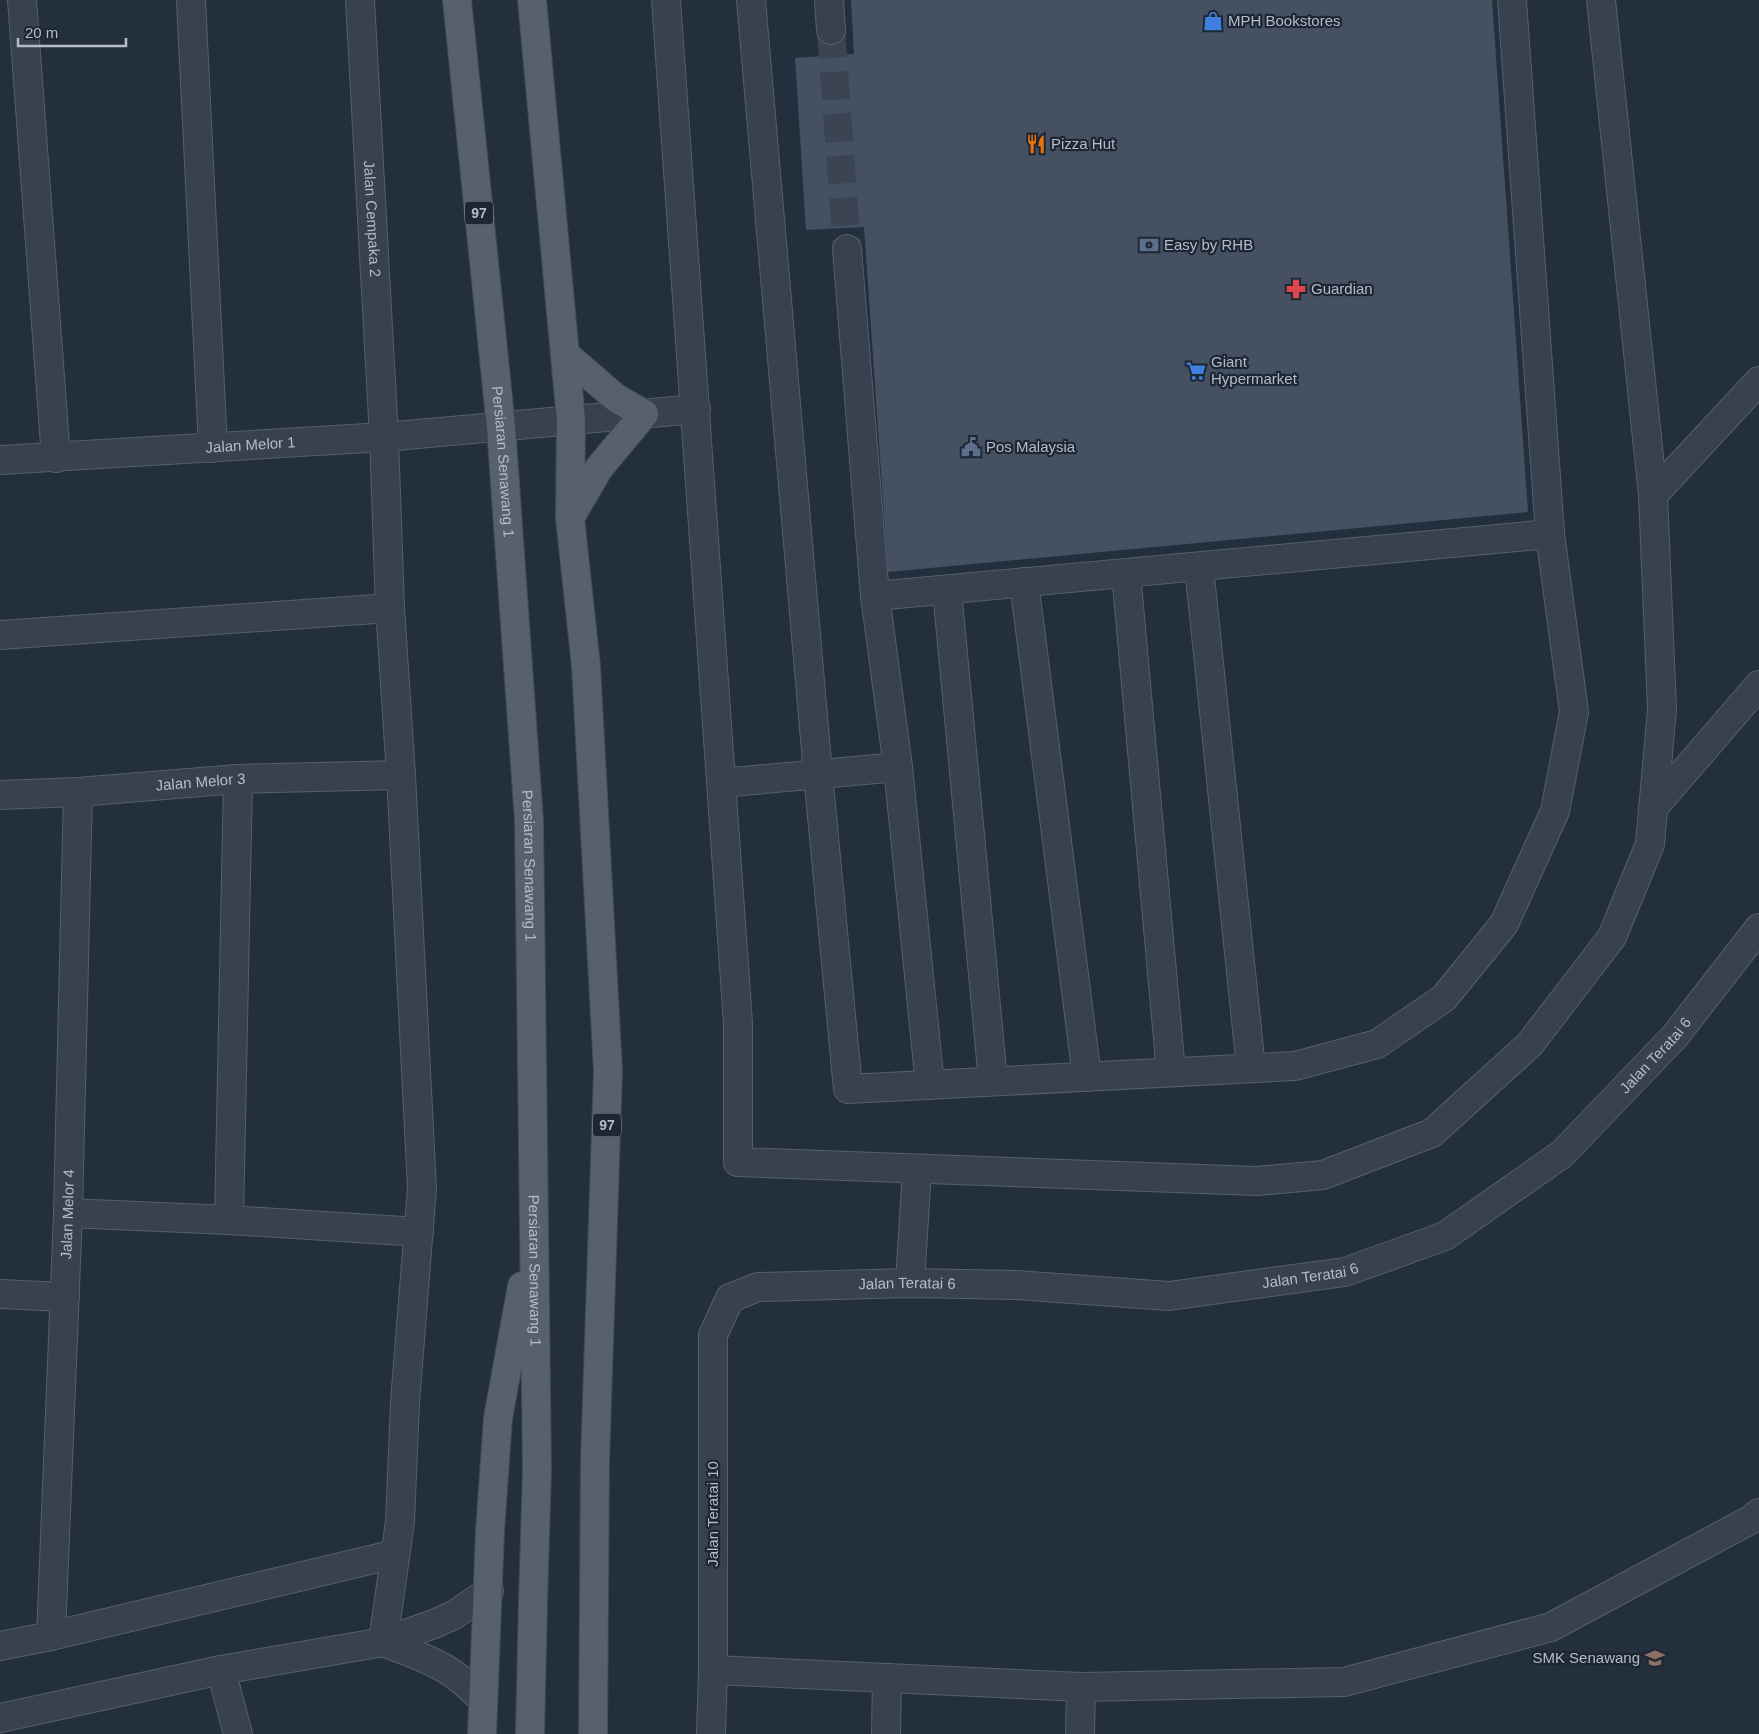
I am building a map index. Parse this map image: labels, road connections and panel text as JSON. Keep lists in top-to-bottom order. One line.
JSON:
{"streets":{"main road":["97","Persiaran Senawang 1"],"street":["Jalan Cempaka 2","Jalan Melor 1","Jalan Melor 3","Jalan Teratai 6","Jalan Melor 4","Jalan Teratai 10"]},"crossings":[["97","Jalan Melor 1"],["Jalan Cempaka 2","Jalan Melor 1"],["Jalan Cempaka 2","Jalan Melor 3"],["Jalan Melor 1","Persiaran Senawang 1"],["Jalan Melor 3","Jalan Melor 4"],["Jalan Teratai 6","Jalan Teratai 10"]],"places":{"shop":["MPH Bookstores"],"restaurant":["Pizza Hut"],"bank":["Easy by RHB"],"pharmacy":["Guardian"],"supermarket":["Giant Hypermarket"],"public building":["Pos Malaysia"],"school or university":["SMK Senawang"]},"scale_bar":"20 m"}
